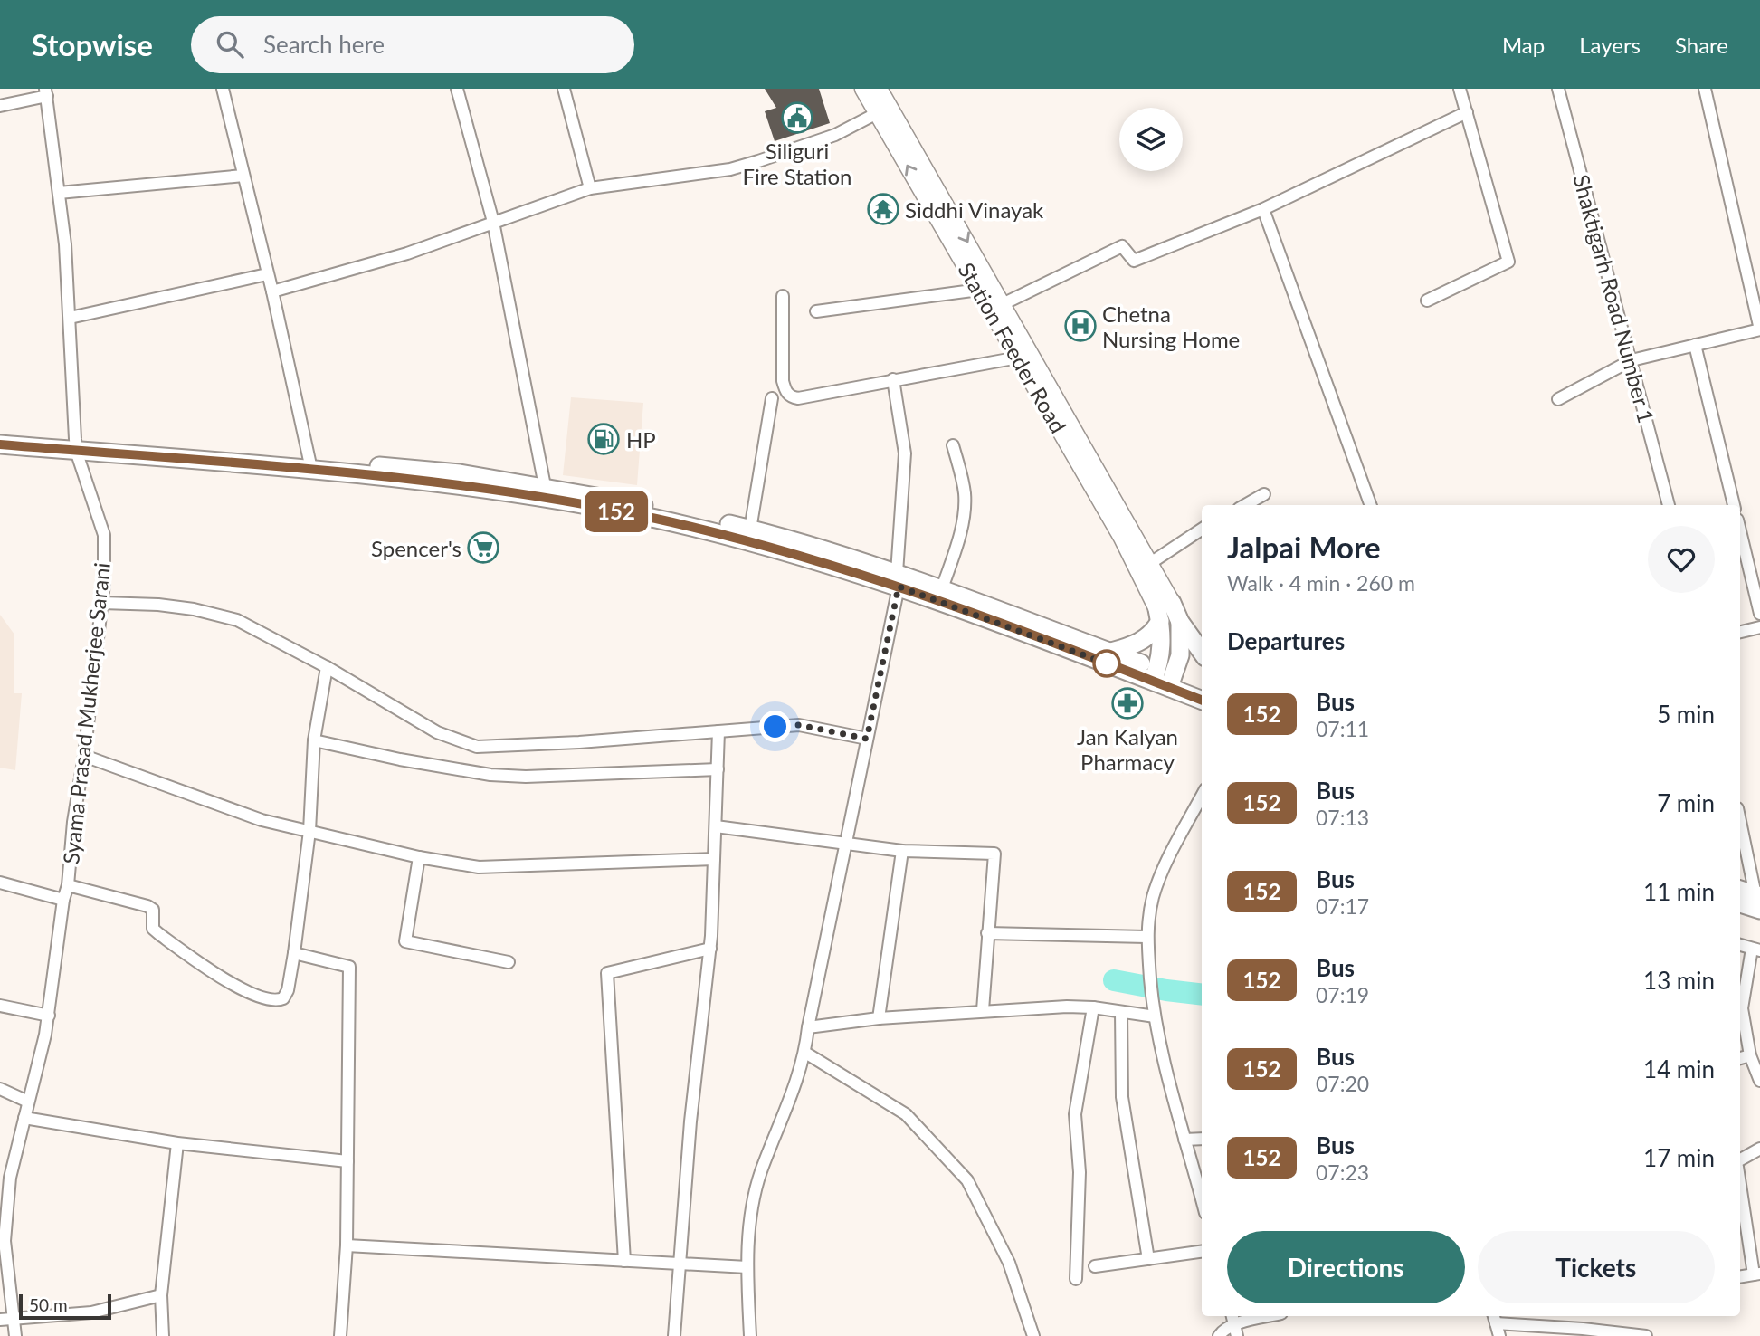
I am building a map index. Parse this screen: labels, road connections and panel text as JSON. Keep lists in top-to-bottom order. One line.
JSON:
{"streets":{"street":["Shaktigarh Road Number 1","Station Feeder Road","Syama Prasad Mukherjee Sarani"]},"places":{"public building":["Siliguri Fire Station"],"temple":["Siddhi Vinayak"],"hospital":["Chetna Nursing Home"],"fuel station":["HP"],"supermarket":["Spencer's"],"pharmacy":["Jan Kalyan Pharmacy"]},"lines":["bus line 152"],"scale_bar":"50 m","page":{"header":"Stopwise","search":"Search here","nav":["Map","Layers","Share"],"on_map":"152","heading":[["Jalpai More","Walk · 4 min · 260 m"],"Departures"],"list":[{"mark":"152","name":"Bus","note":"07:11","value":"5 min"},{"mark":"152","name":"Bus","note":"07:13","value":"7 min"},{"mark":"152","name":"Bus","note":"07:17","value":"11 min"},{"mark":"152","name":"Bus","note":"07:19","value":"13 min"},{"mark":"152","name":"Bus","note":"07:20","value":"14 min"},{"mark":"152","name":"Bus","note":"07:23","value":"17 min"}],"buttons":["Directions","Tickets"],"scale":"50 m"}}
